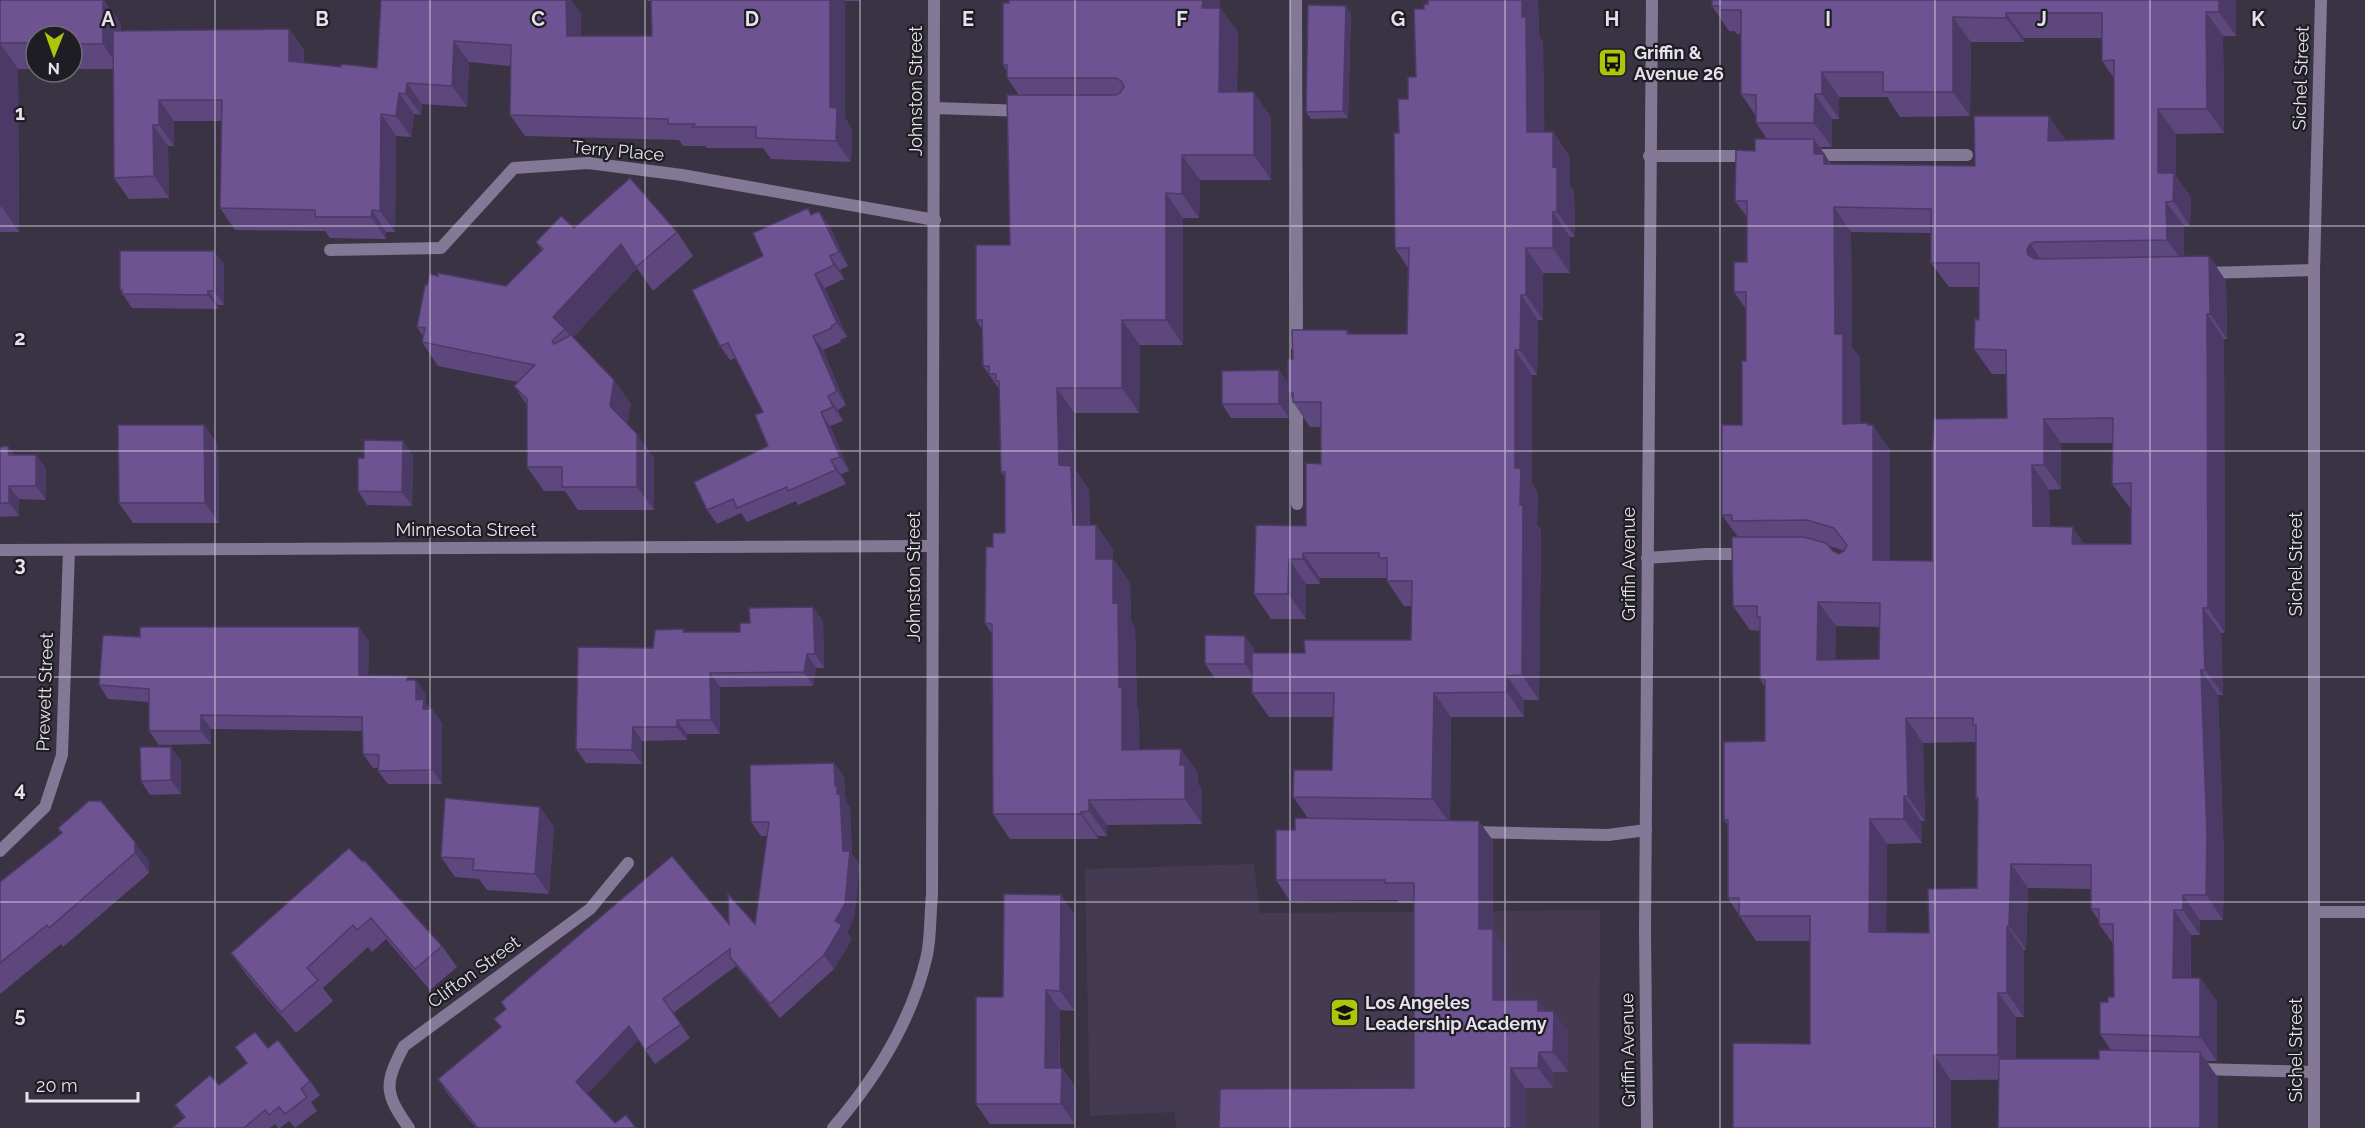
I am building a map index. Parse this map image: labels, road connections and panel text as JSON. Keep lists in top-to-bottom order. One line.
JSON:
{"streets":{"street":["Sichel Street","Johnston Street","Terry Place","Minnesota Street","Griffin Avenue","Prewett Street","Clifton Street"]},"crossings":[["Johnston Street","Terry Place"],["Johnston Street","Minnesota Street"],["Minnesota Street","Prewett Street"]],"places":{"bus stop":["Griffin & Avenue 26"],"school or university":["Los Angeles Leadership Academy"]},"scale_bar":"20 m","north":"bottom","grid":{"columns":["A","B","C","D","E","F","G","H","I","J","K"],"rows":["1","2","3","4","5"]}}
